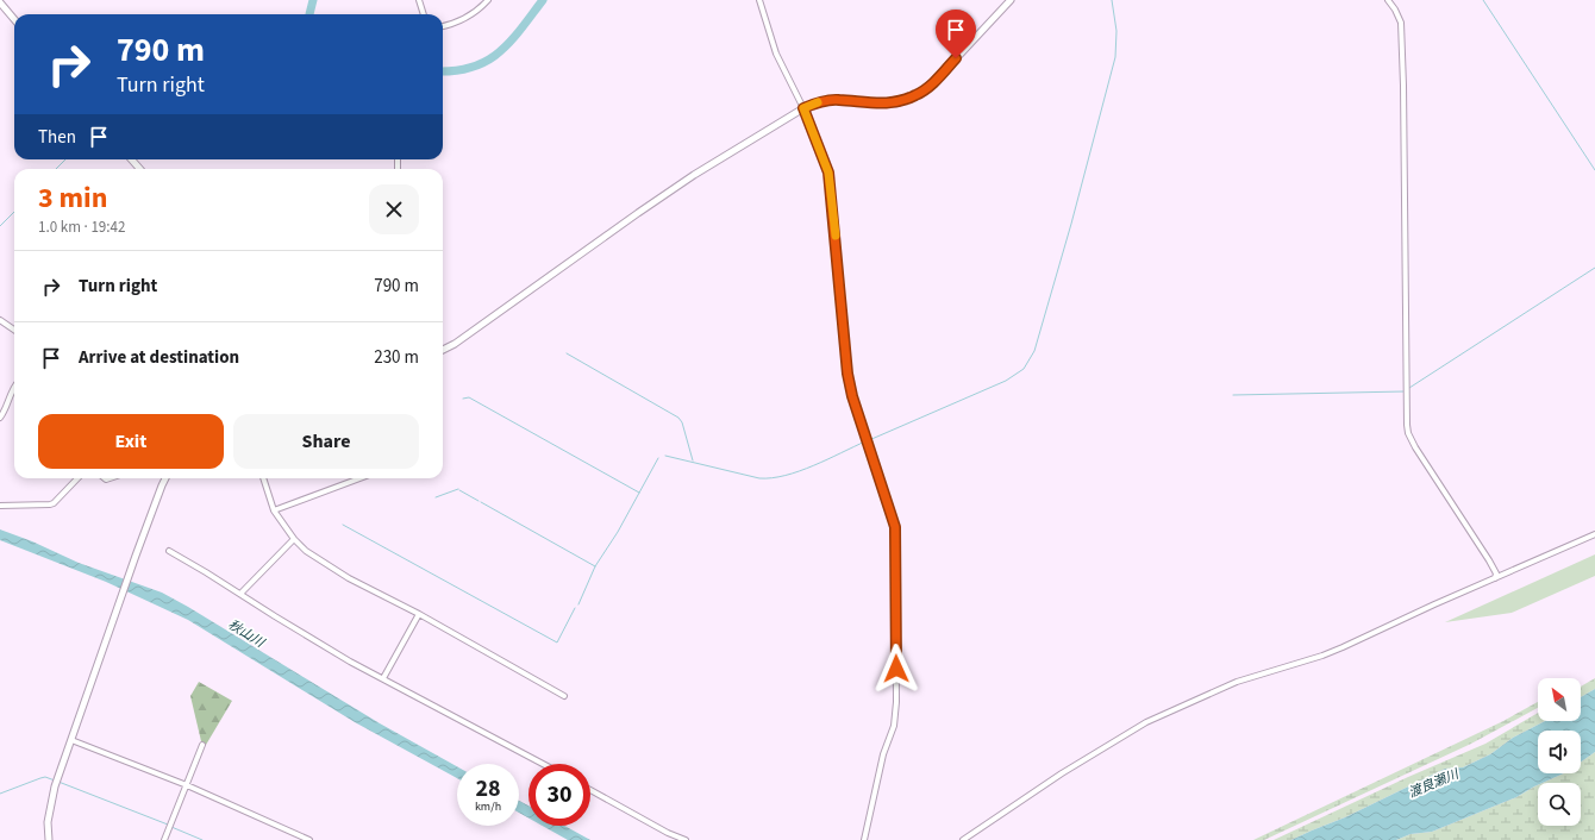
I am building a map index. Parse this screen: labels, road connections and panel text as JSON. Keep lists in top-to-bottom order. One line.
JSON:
{"water":["秋山川","渡良瀬川"],"north":"top left","page":{"turn":["790 m","Turn right"],"then":"Then","heading":["3 min","1.0 km · 19:42"],"list":[{"name":"Turn right","value":"790 m"},{"name":"Arrive at destination","value":"230 m"}],"buttons":["Exit","Share"],"speed":"28 km/h","limit":"30"}}
